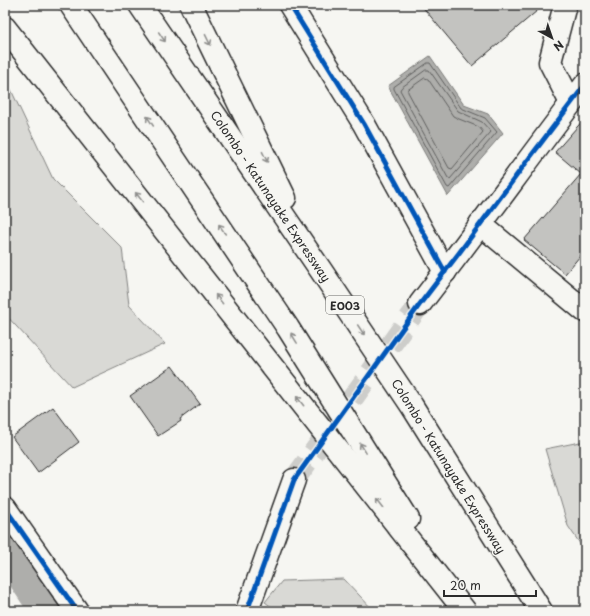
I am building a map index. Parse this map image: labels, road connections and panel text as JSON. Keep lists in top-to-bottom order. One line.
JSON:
{"streets":{"main road":["Colombo - Katunayake Expressway","E003"]},"scale_bar":"20 m","north":"bottom right"}
